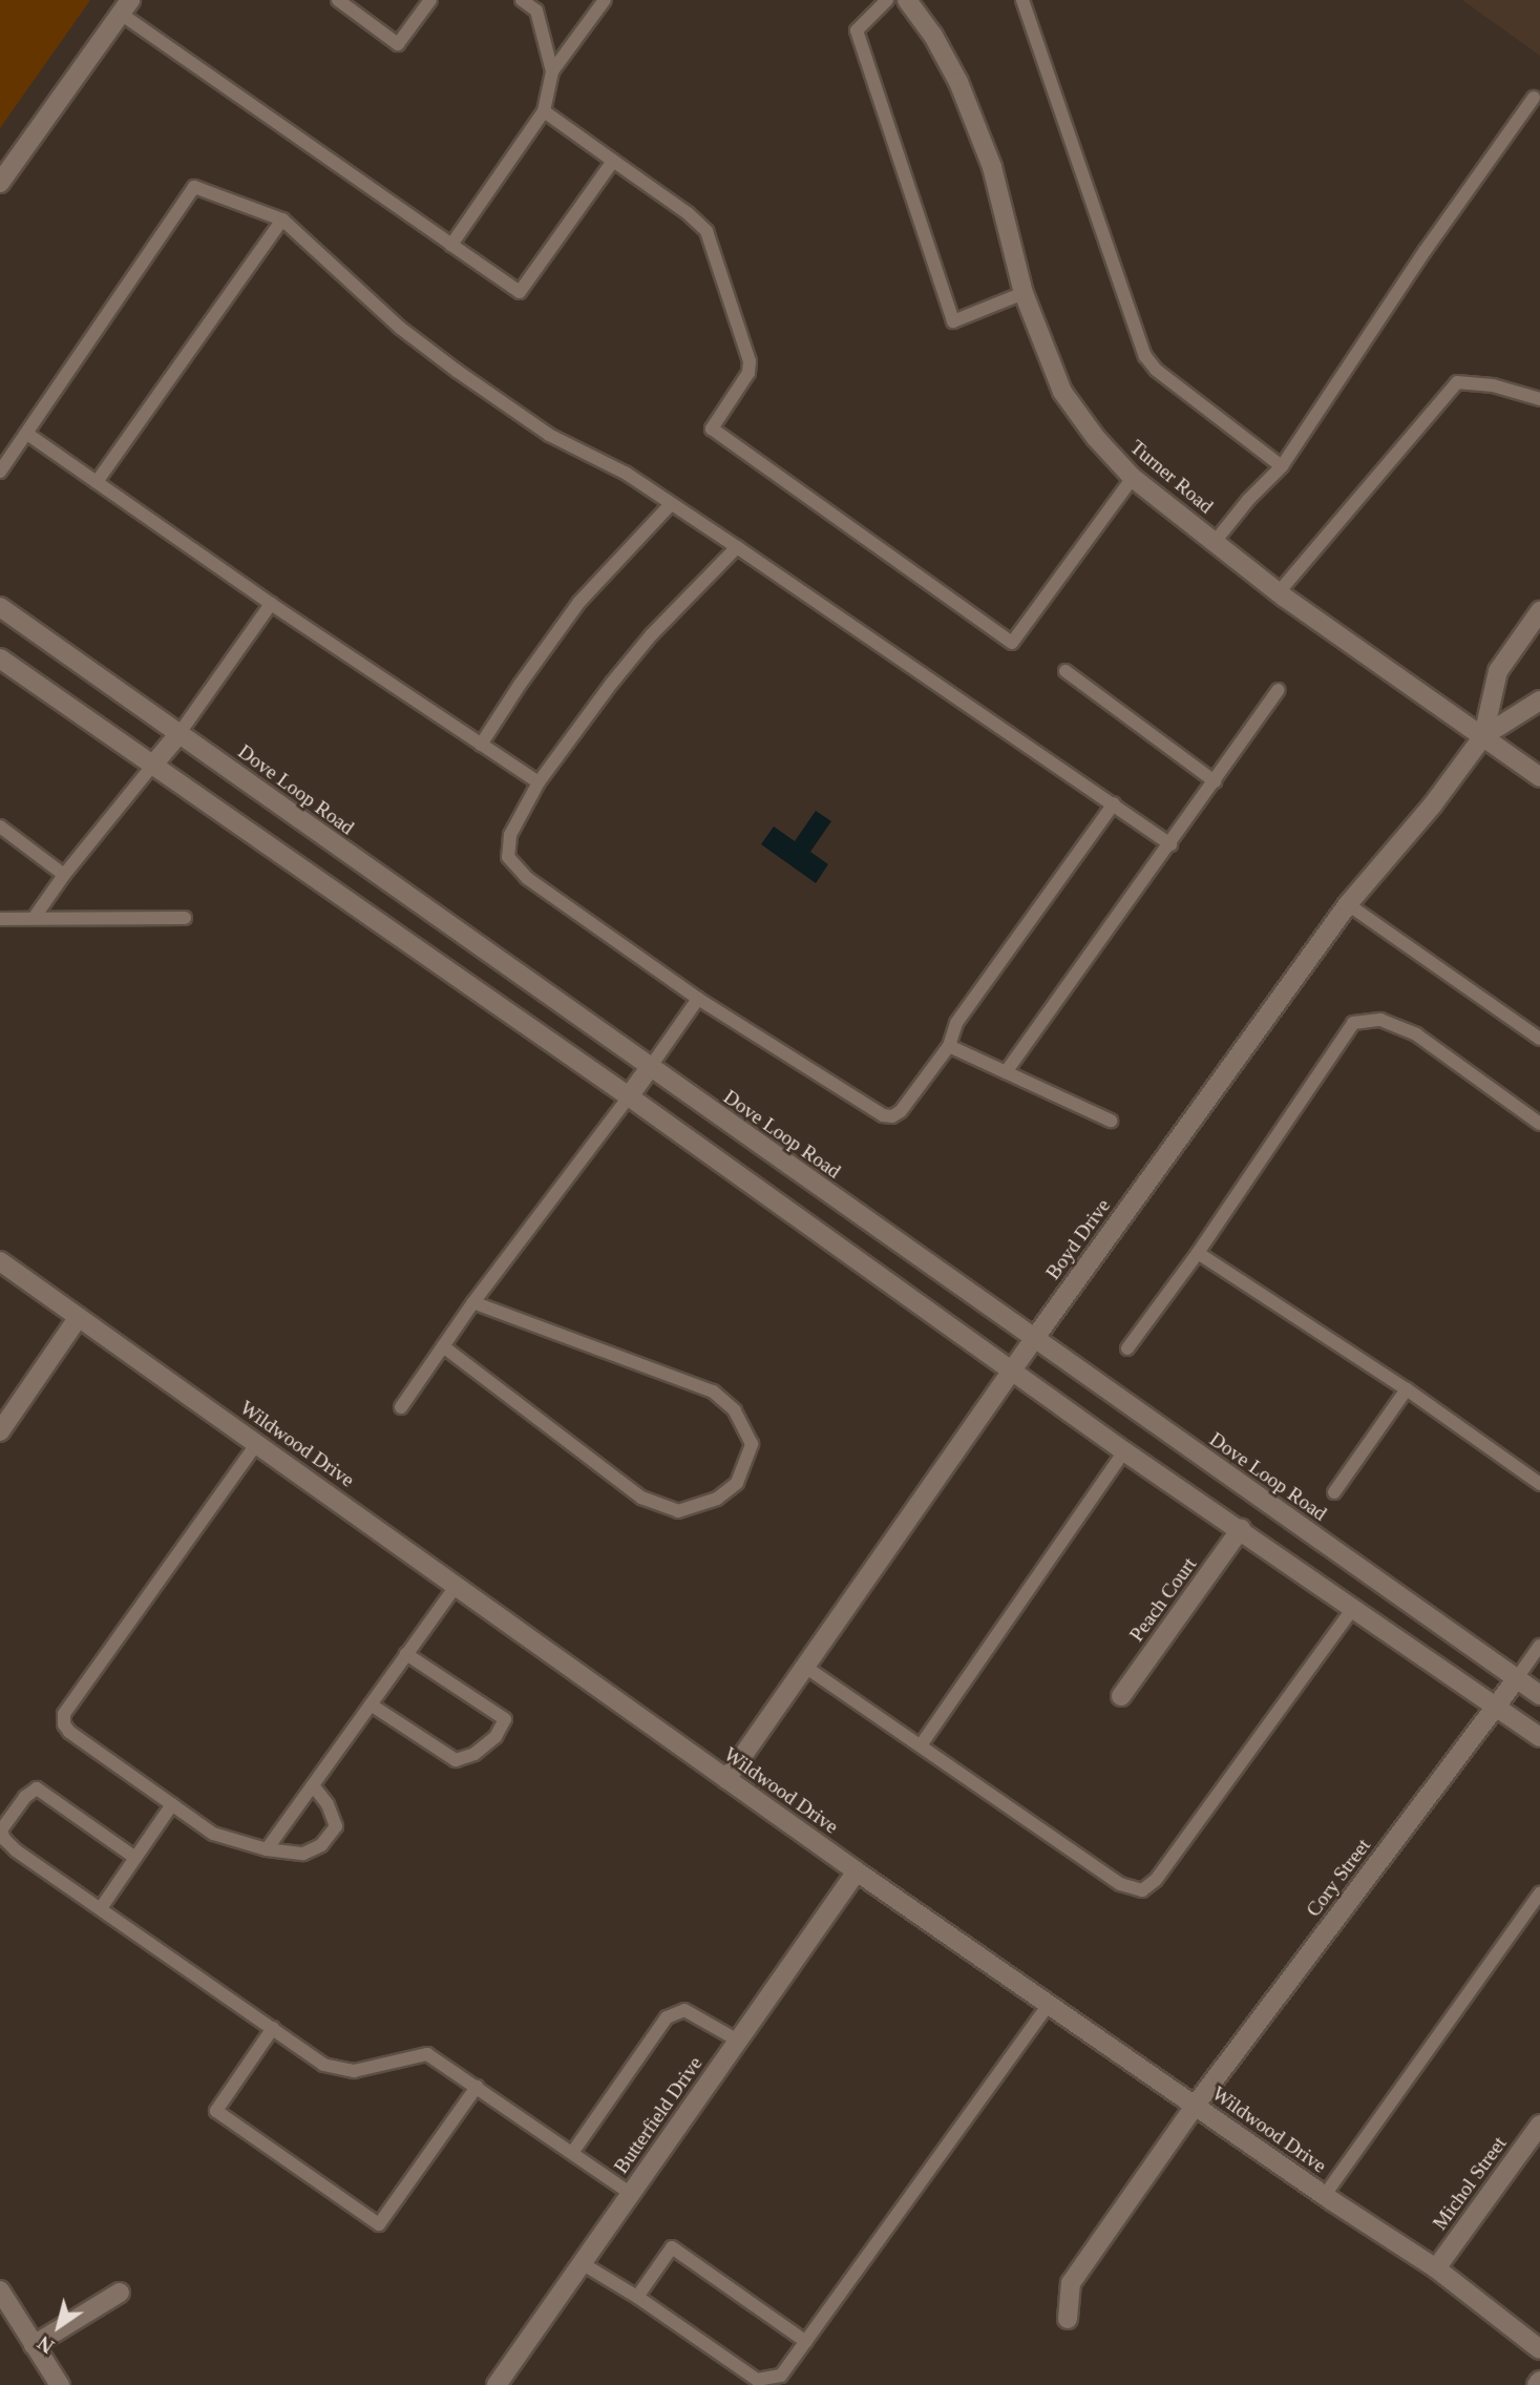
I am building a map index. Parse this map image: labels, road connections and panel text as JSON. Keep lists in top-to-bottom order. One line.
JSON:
{"streets":{"street":["Turner Road","Dove Loop Road","Boyd Drive","Wildwood Drive","Peach Court","Cory Street","Butterfield Drive","Michol Street"]},"crossings":[["Turner Road","Boyd Drive"],["Dove Loop Road","Boyd Drive"],["Dove Loop Road","Cory Street"],["Boyd Drive","Wildwood Drive"],["Wildwood Drive","Cory Street"],["Wildwood Drive","Butterfield Drive"],["Wildwood Drive","Michol Street"]],"north":"bottom left"}
